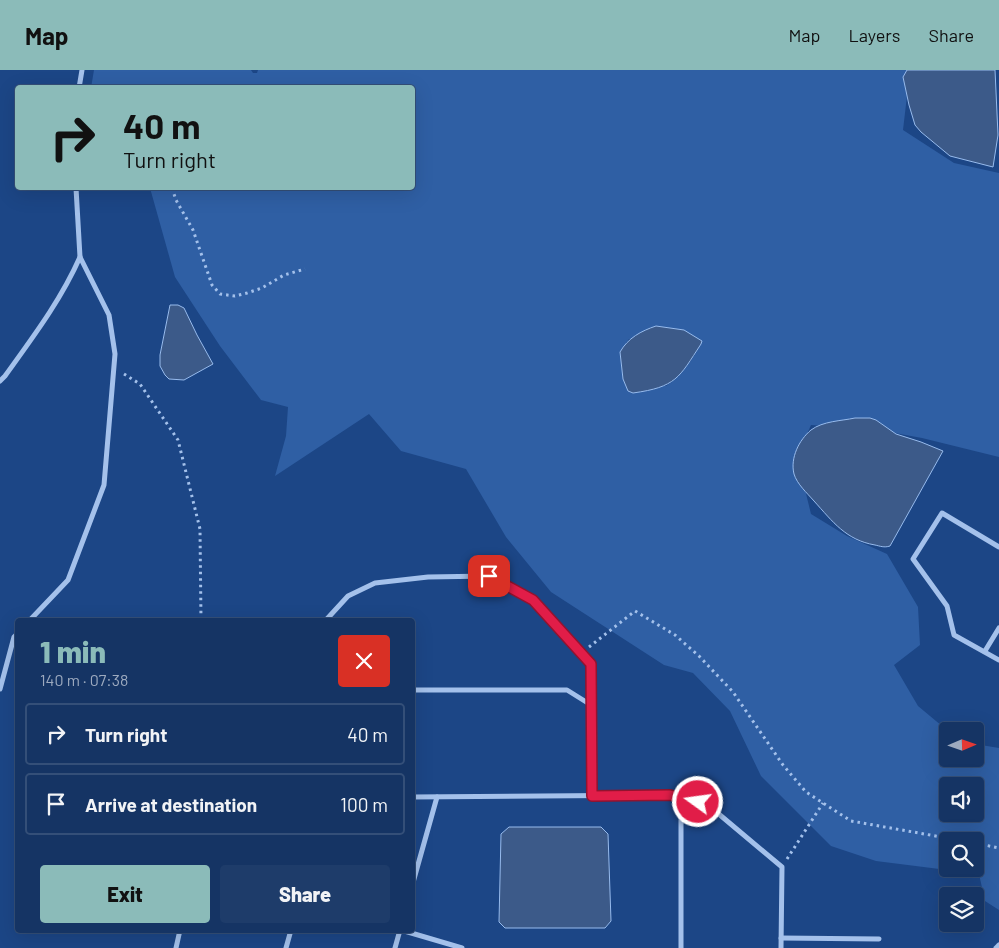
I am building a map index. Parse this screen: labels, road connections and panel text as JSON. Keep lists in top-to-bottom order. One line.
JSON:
{"north":"right","page":{"header":"Map","nav":["Map","Layers","Share"],"turn":["40 m","Turn right"],"heading":["1 min","140 m · 07:38"],"list":[{"name":"Turn right","value":"40 m"},{"name":"Arrive at destination","value":"100 m"}],"buttons":["Exit","Share"]}}
